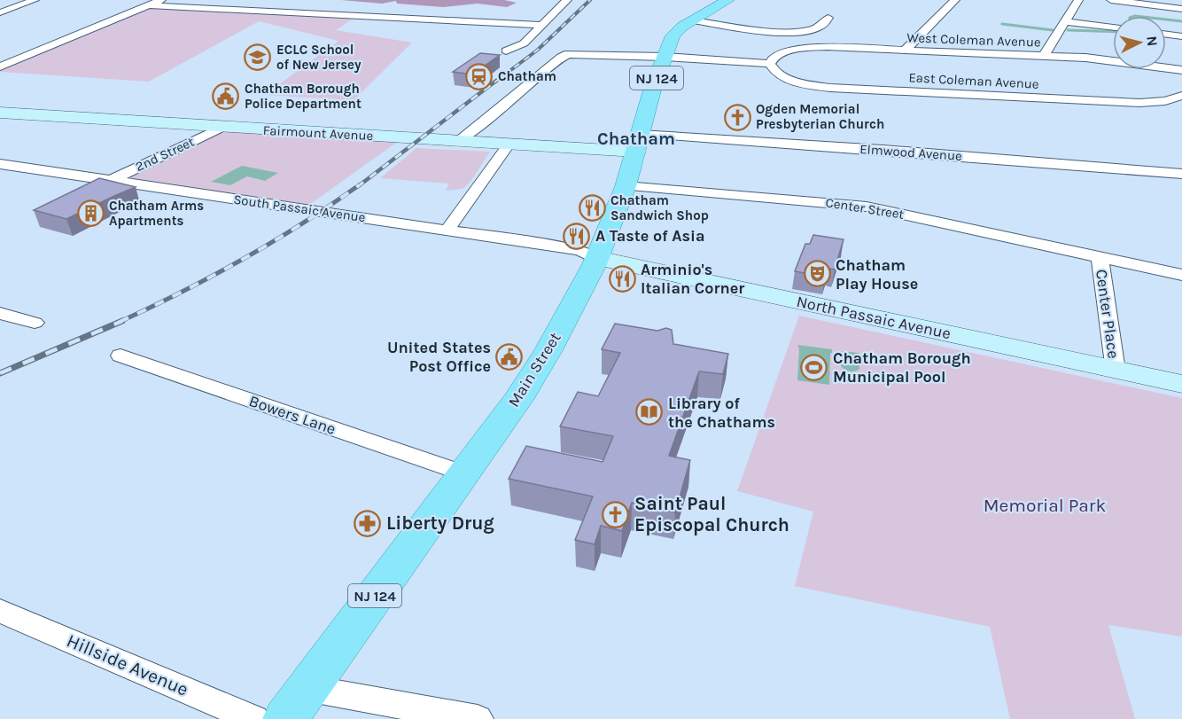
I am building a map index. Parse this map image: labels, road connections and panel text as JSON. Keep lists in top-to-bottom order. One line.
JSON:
{"streets":{"main road":["NJ 124","Fairmount Avenue","North Passaic Avenue","Main Street"],"street":["West Coleman Avenue","East Coleman Avenue","Elmwood Avenue","2nd Street","South Passaic Avenue","Center Street","Center Place","Bowers Lane","Hillside Avenue"]},"crossings":[["West Coleman Avenue","East Coleman Avenue"],["Fairmount Avenue","Elmwood Avenue"],["Fairmount Avenue","2nd Street"],["Fairmount Avenue","Main Street"],["Elmwood Avenue","Main Street"],["2nd Street","South Passaic Avenue"],["South Passaic Avenue","North Passaic Avenue"],["South Passaic Avenue","Main Street"],["Center Street","Center Place"],["Center Street","Main Street"],["Center Place","North Passaic Avenue"],["North Passaic Avenue","Main Street"],["Main Street","Bowers Lane"]],"districts":["Chatham"],"parks":["Memorial Park"],"places":{"school or university":["ECLC School of New Jersey"],"station":["Chatham"],"public building":["Chatham Borough Police Department","United States Post Office"],"church":["Ogden Memorial Presbyterian Church","Saint Paul Episcopal Church"],"restaurant":["Chatham Sandwich Shop","A Taste of Asia","Arminio's Italian Corner"],"building":["Chatham Arms Apartments"],"theatre":["Chatham Play House"],"sports":["Chatham Borough Municipal Pool"],"library":["Library of the Chathams"],"pharmacy":["Liberty Drug"]},"north":"right"}
